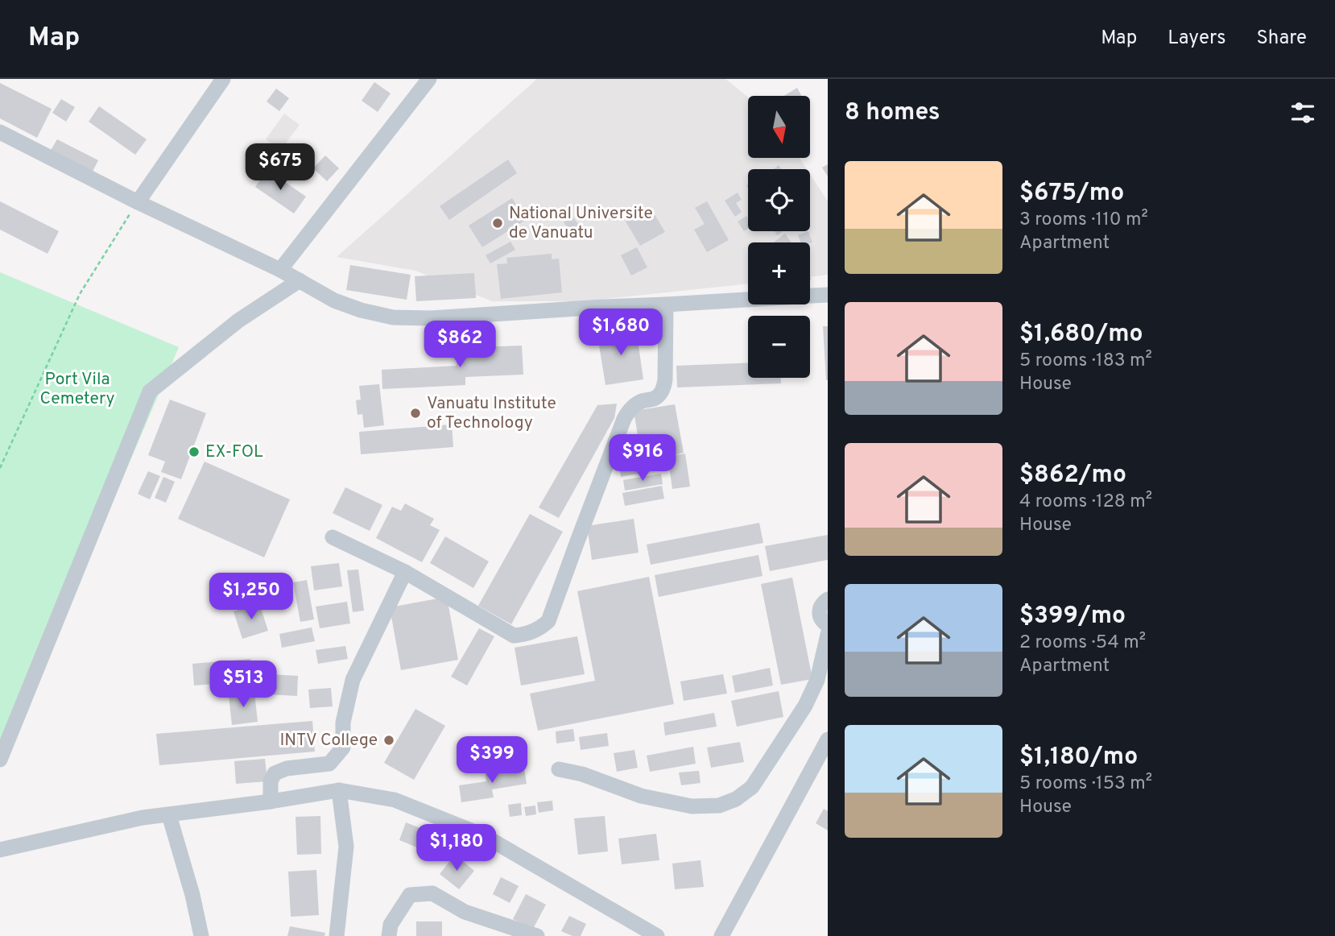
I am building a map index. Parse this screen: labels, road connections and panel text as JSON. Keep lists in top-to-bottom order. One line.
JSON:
{"parks":["Port Vila Cemetery"],"places":["National Universite de Vanuatu","Vanuatu Institute of Technology","EX-FOL","INTV College"],"north":"bottom","page":{"header":"Map","nav":["Map","Layers","Share"],"heading":"8 homes","map_buttons":["+","−"],"price":["$675","$1,680","$862","$916","$1,250","$513","$399","$1,180"],"list":[{"name":"$675/mo","note":"3 rooms · 110 m² · Apartment"},{"name":"$1,680/mo","note":"5 rooms · 183 m² · House"},{"name":"$862/mo","note":"4 rooms · 128 m² · House"},{"name":"$399/mo","note":"2 rooms · 54 m² · Apartment"},{"name":"$1,180/mo","note":"5 rooms · 153 m² · House"}]}}
